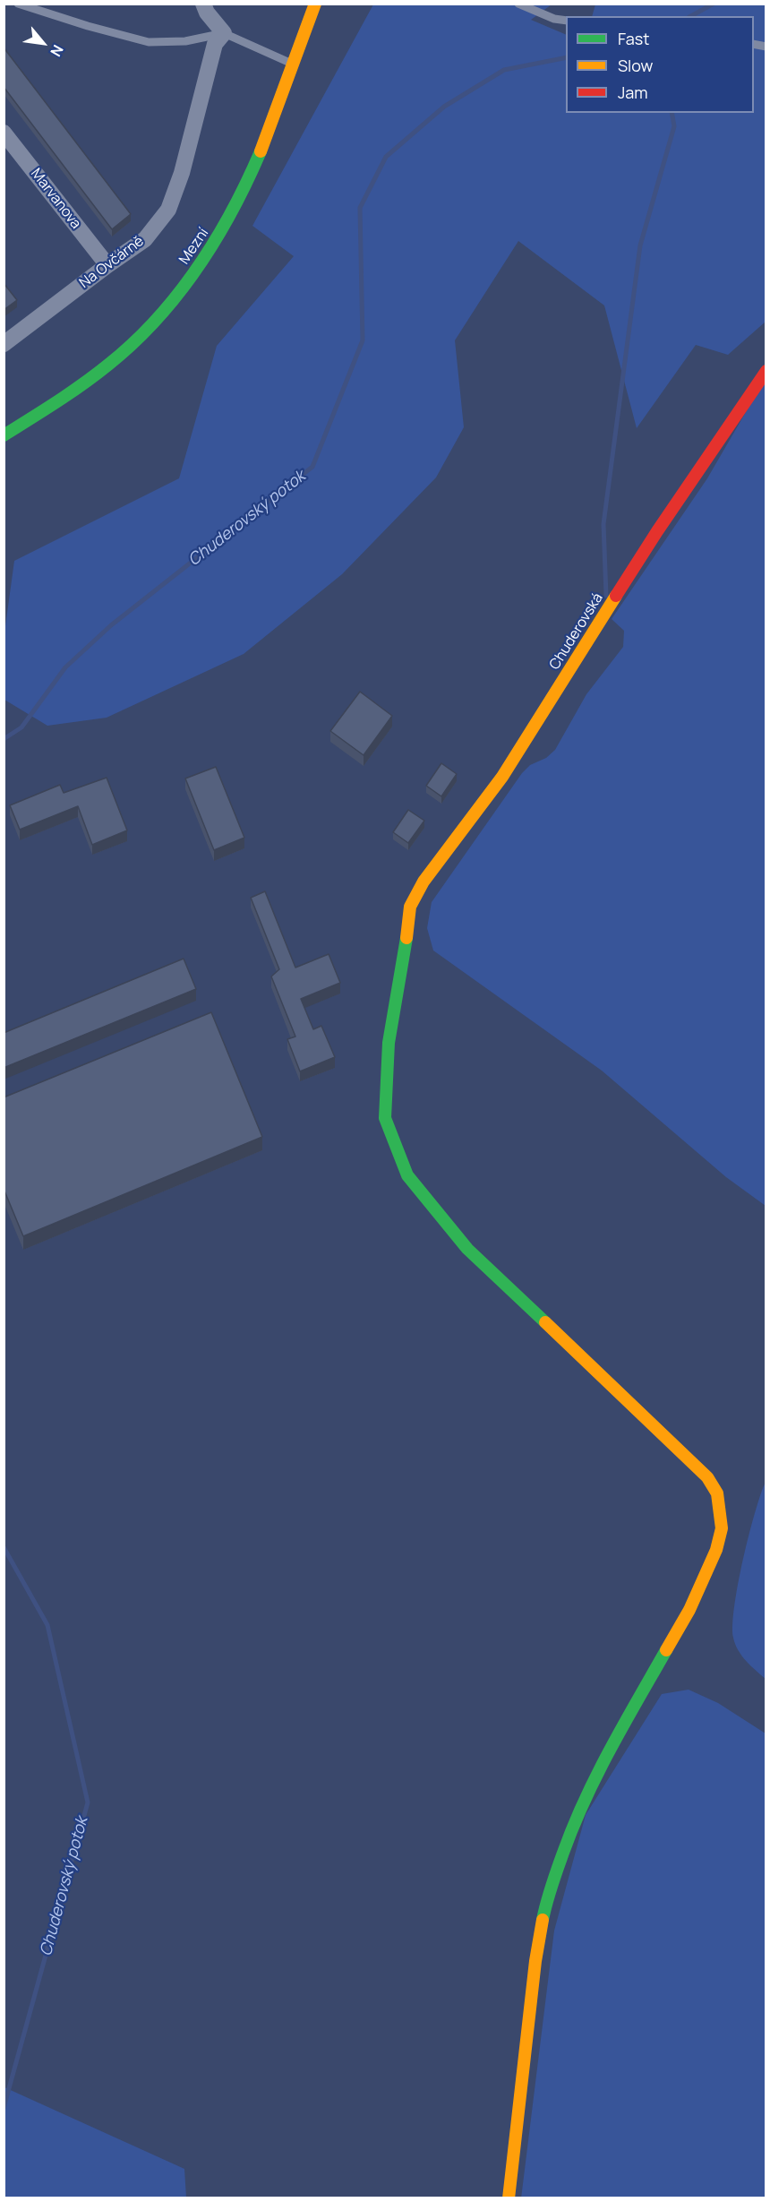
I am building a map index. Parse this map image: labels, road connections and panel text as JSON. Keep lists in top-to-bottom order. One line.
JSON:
{"streets":{"street":["Marvanova","Mezní","Na Ovčárně","Chuderovská"]},"crossings":[["Marvanova","Na Ovčárně"]],"water":["Chuderovský potok"],"legend":["Fast","Slow","Jam"],"north":"bottom right"}
